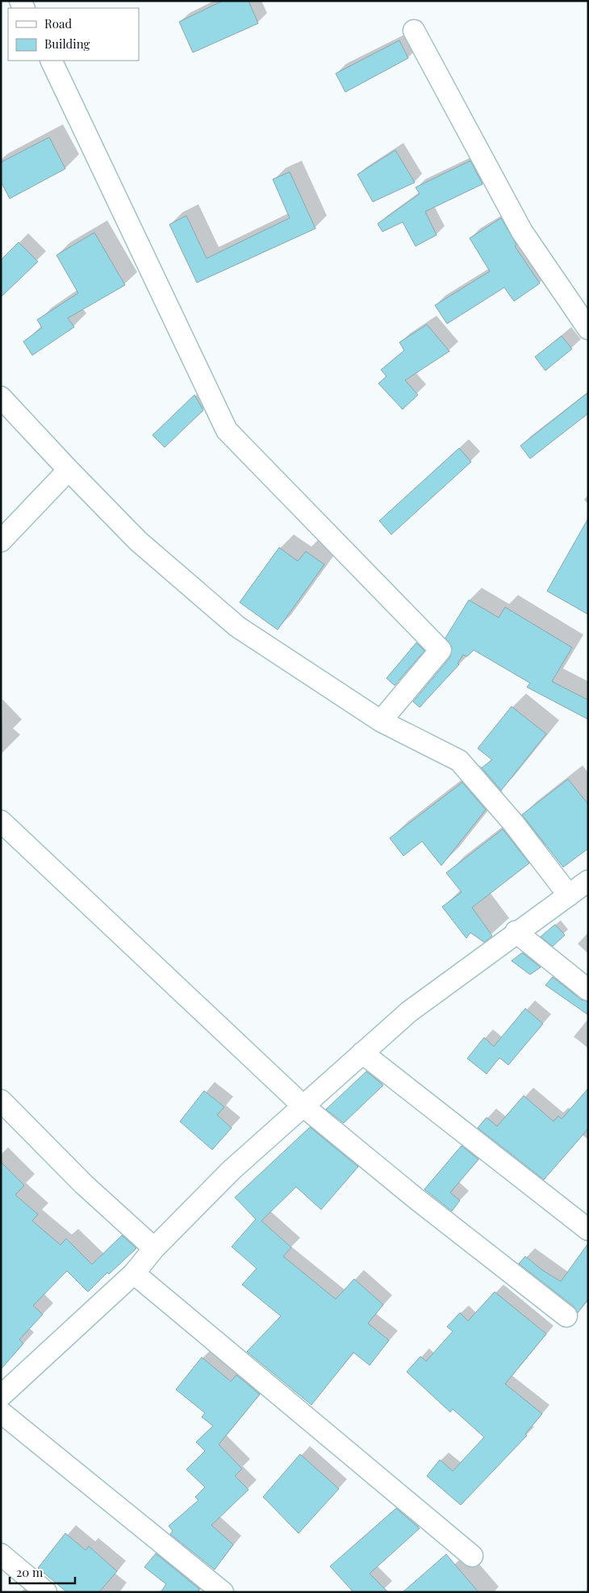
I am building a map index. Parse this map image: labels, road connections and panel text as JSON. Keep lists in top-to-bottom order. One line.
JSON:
{"legend":["Road","Building"],"scale_bar":"20 m"}
